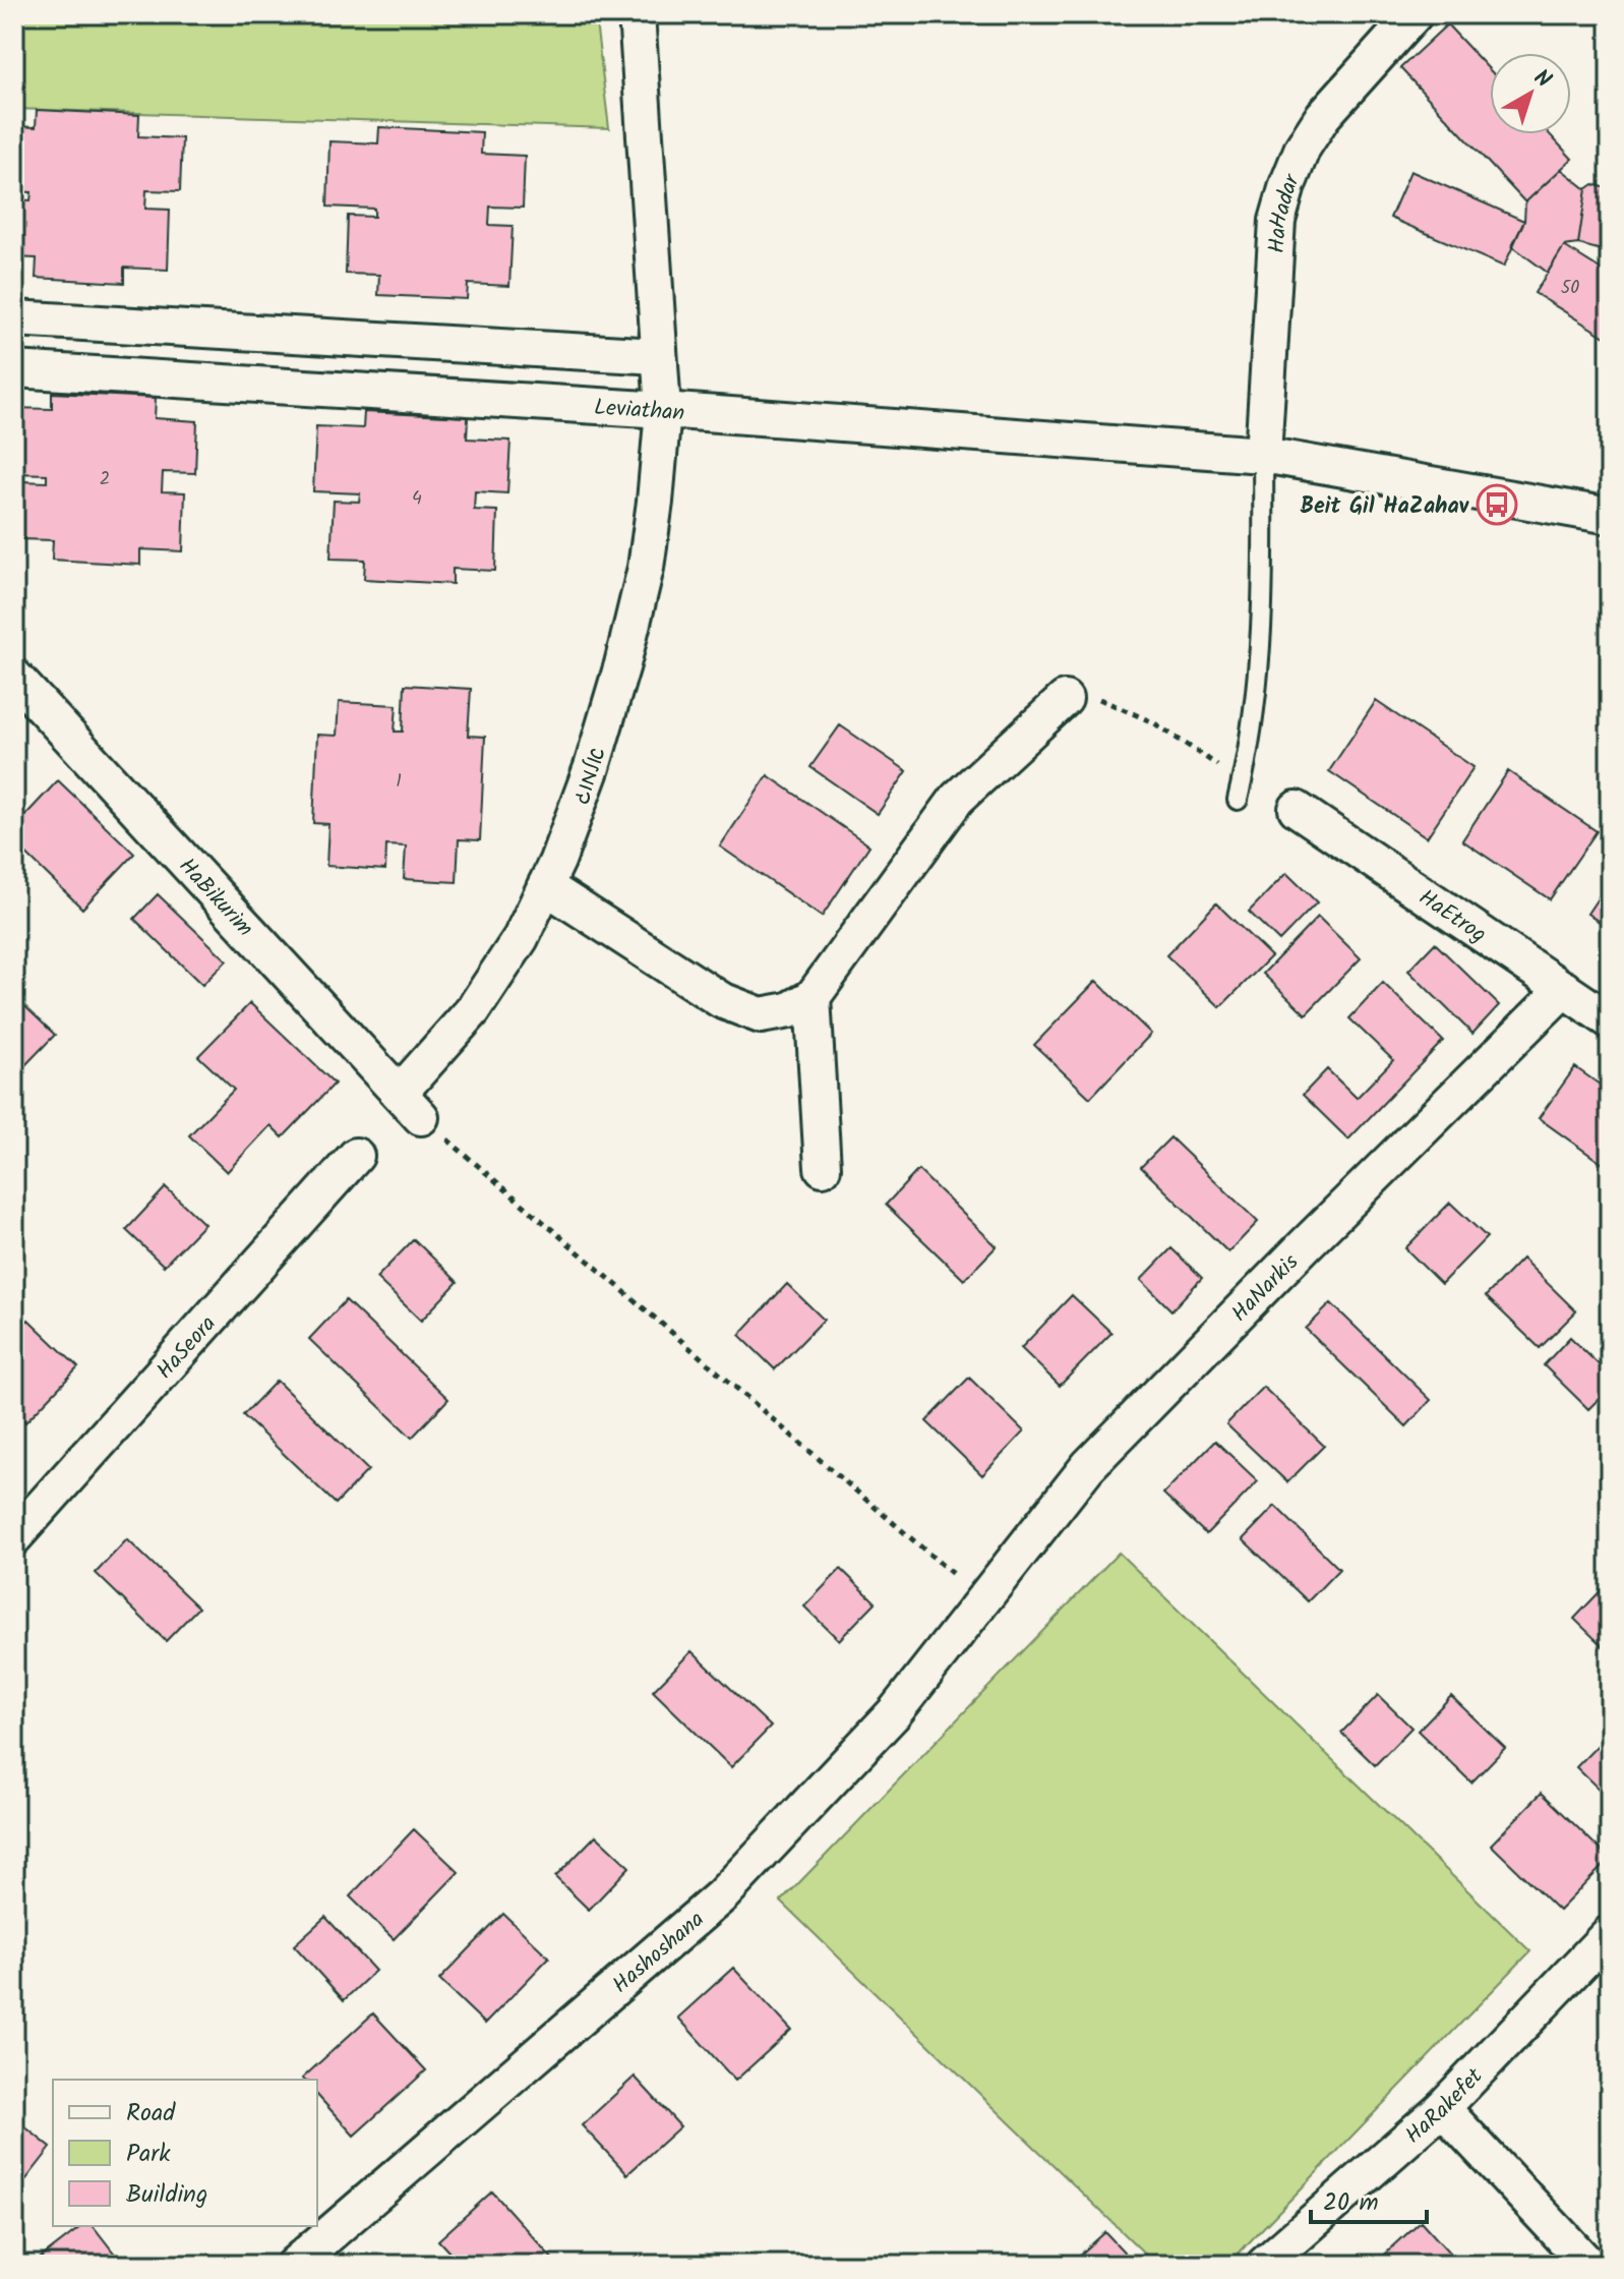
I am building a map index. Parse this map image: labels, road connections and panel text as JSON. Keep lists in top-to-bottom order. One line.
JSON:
{"streets":{"street":["HaHadar","Leviathan","אלמוג","HaBikurim","HaEtrog","HaNarkis","HaSeora","Hashoshana","HaRakefet"]},"crossings":[["HaHadar","Leviathan"],["Leviathan","אלמוג"],["אלמוג","HaBikurim"],["HaEtrog","HaNarkis"],["HaNarkis","Hashoshana"]],"places":{"bus stop":["Beit Gil HaZahav"]},"house_numbers":["50","2","4","1"],"legend":["Road","Park","Building"],"scale_bar":"20 m","north":"top right"}
